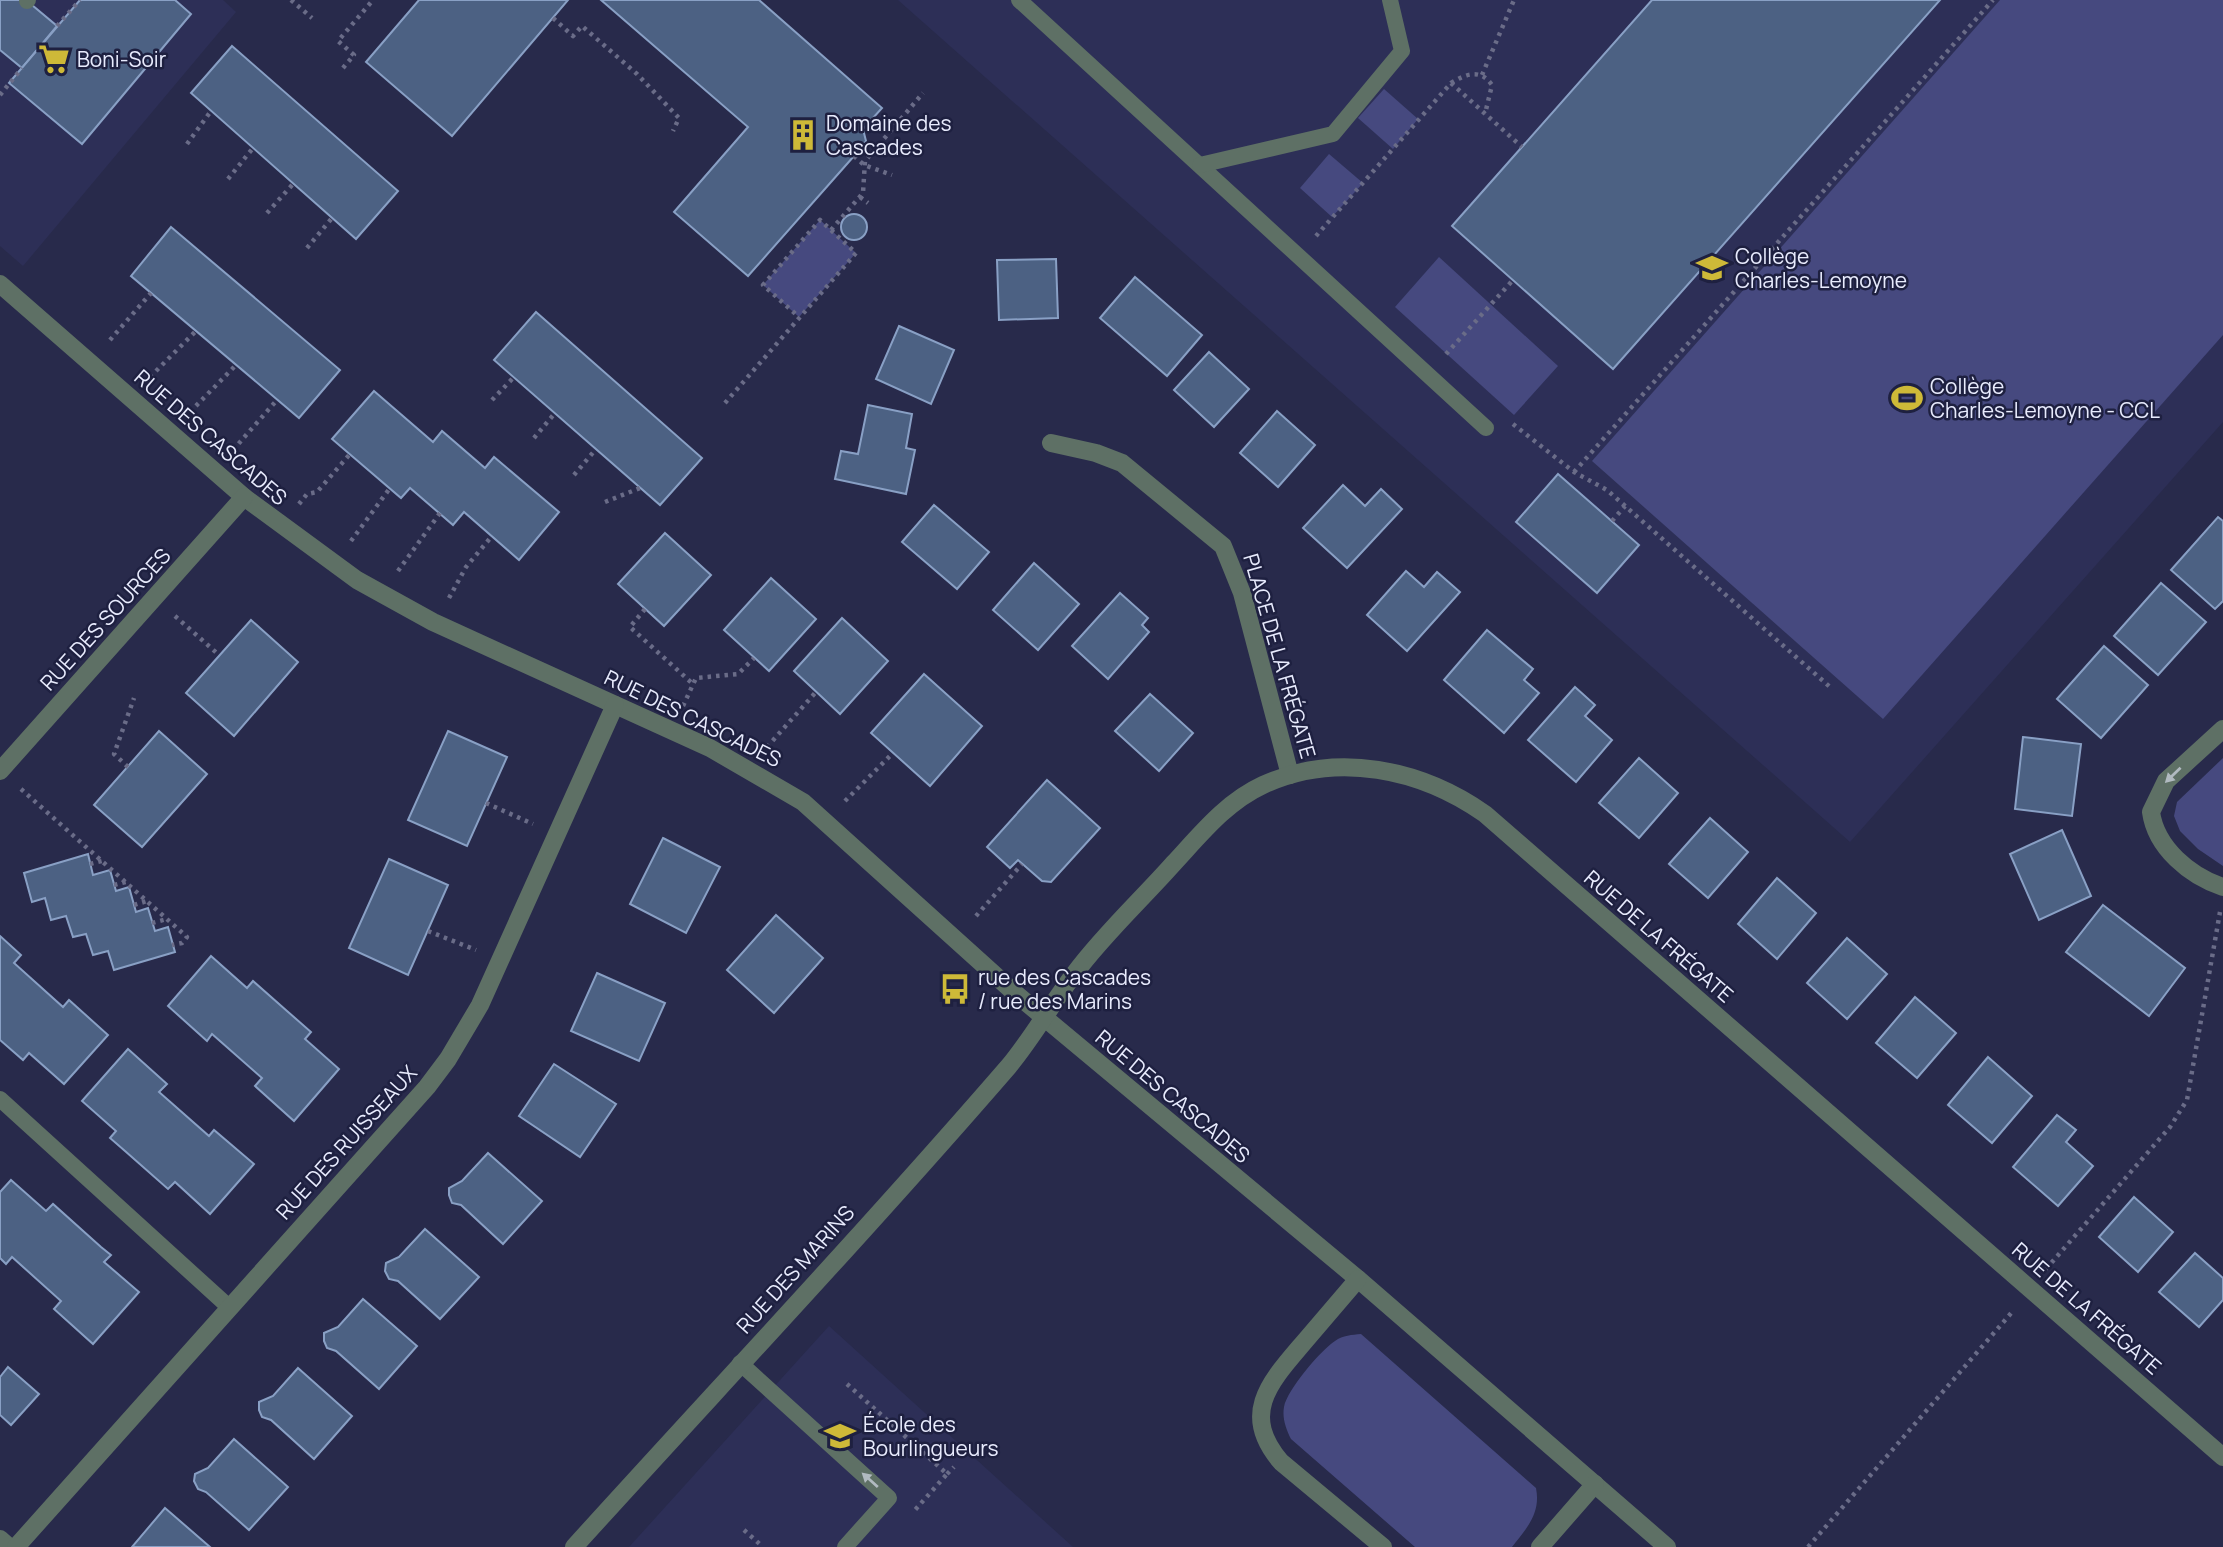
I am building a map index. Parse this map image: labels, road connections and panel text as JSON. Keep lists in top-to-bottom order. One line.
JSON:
{"streets":{"street":["RUE DES CASCADES","RUE DES SOURCES","PLACE DE LA FRÉGATE","RUE DE LA FRÉGATE","RUE DES RUISSEAUX","RUE DES MARINS"]},"crossings":[["RUE DES CASCADES","RUE DES SOURCES"],["RUE DES CASCADES","RUE DE LA FRÉGATE"],["RUE DES CASCADES","RUE DES RUISSEAUX"],["RUE DES CASCADES","RUE DES MARINS"],["PLACE DE LA FRÉGATE","RUE DE LA FRÉGATE"],["RUE DE LA FRÉGATE","RUE DES MARINS"]],"places":{"supermarket":["Boni-Soir"],"building":["Domaine des Cascades"],"school or university":["Collège Charles-Lemoyne","École des Bourlingueurs"],"sports":["Collège Charles-Lemoyne - CCL"],"bus stop":["rue des Cascades / rue des Marins"]}}
